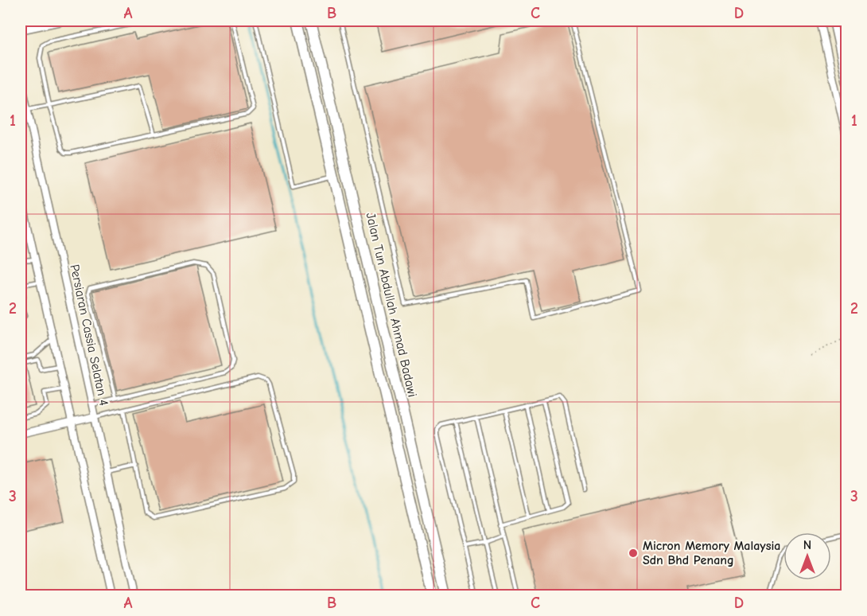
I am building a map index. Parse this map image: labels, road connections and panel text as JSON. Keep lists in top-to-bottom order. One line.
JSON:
{"streets":{"main road":["Jalan Tun Abdullah Ahmad Badawi"],"street":["Persiaran Cassia Selatan 4"]},"places":["Micron Memory Malaysia Sdn Bhd Penang"],"north":"top","grid":{"columns":["A","B","C","D"],"rows":["1","2","3"]}}
